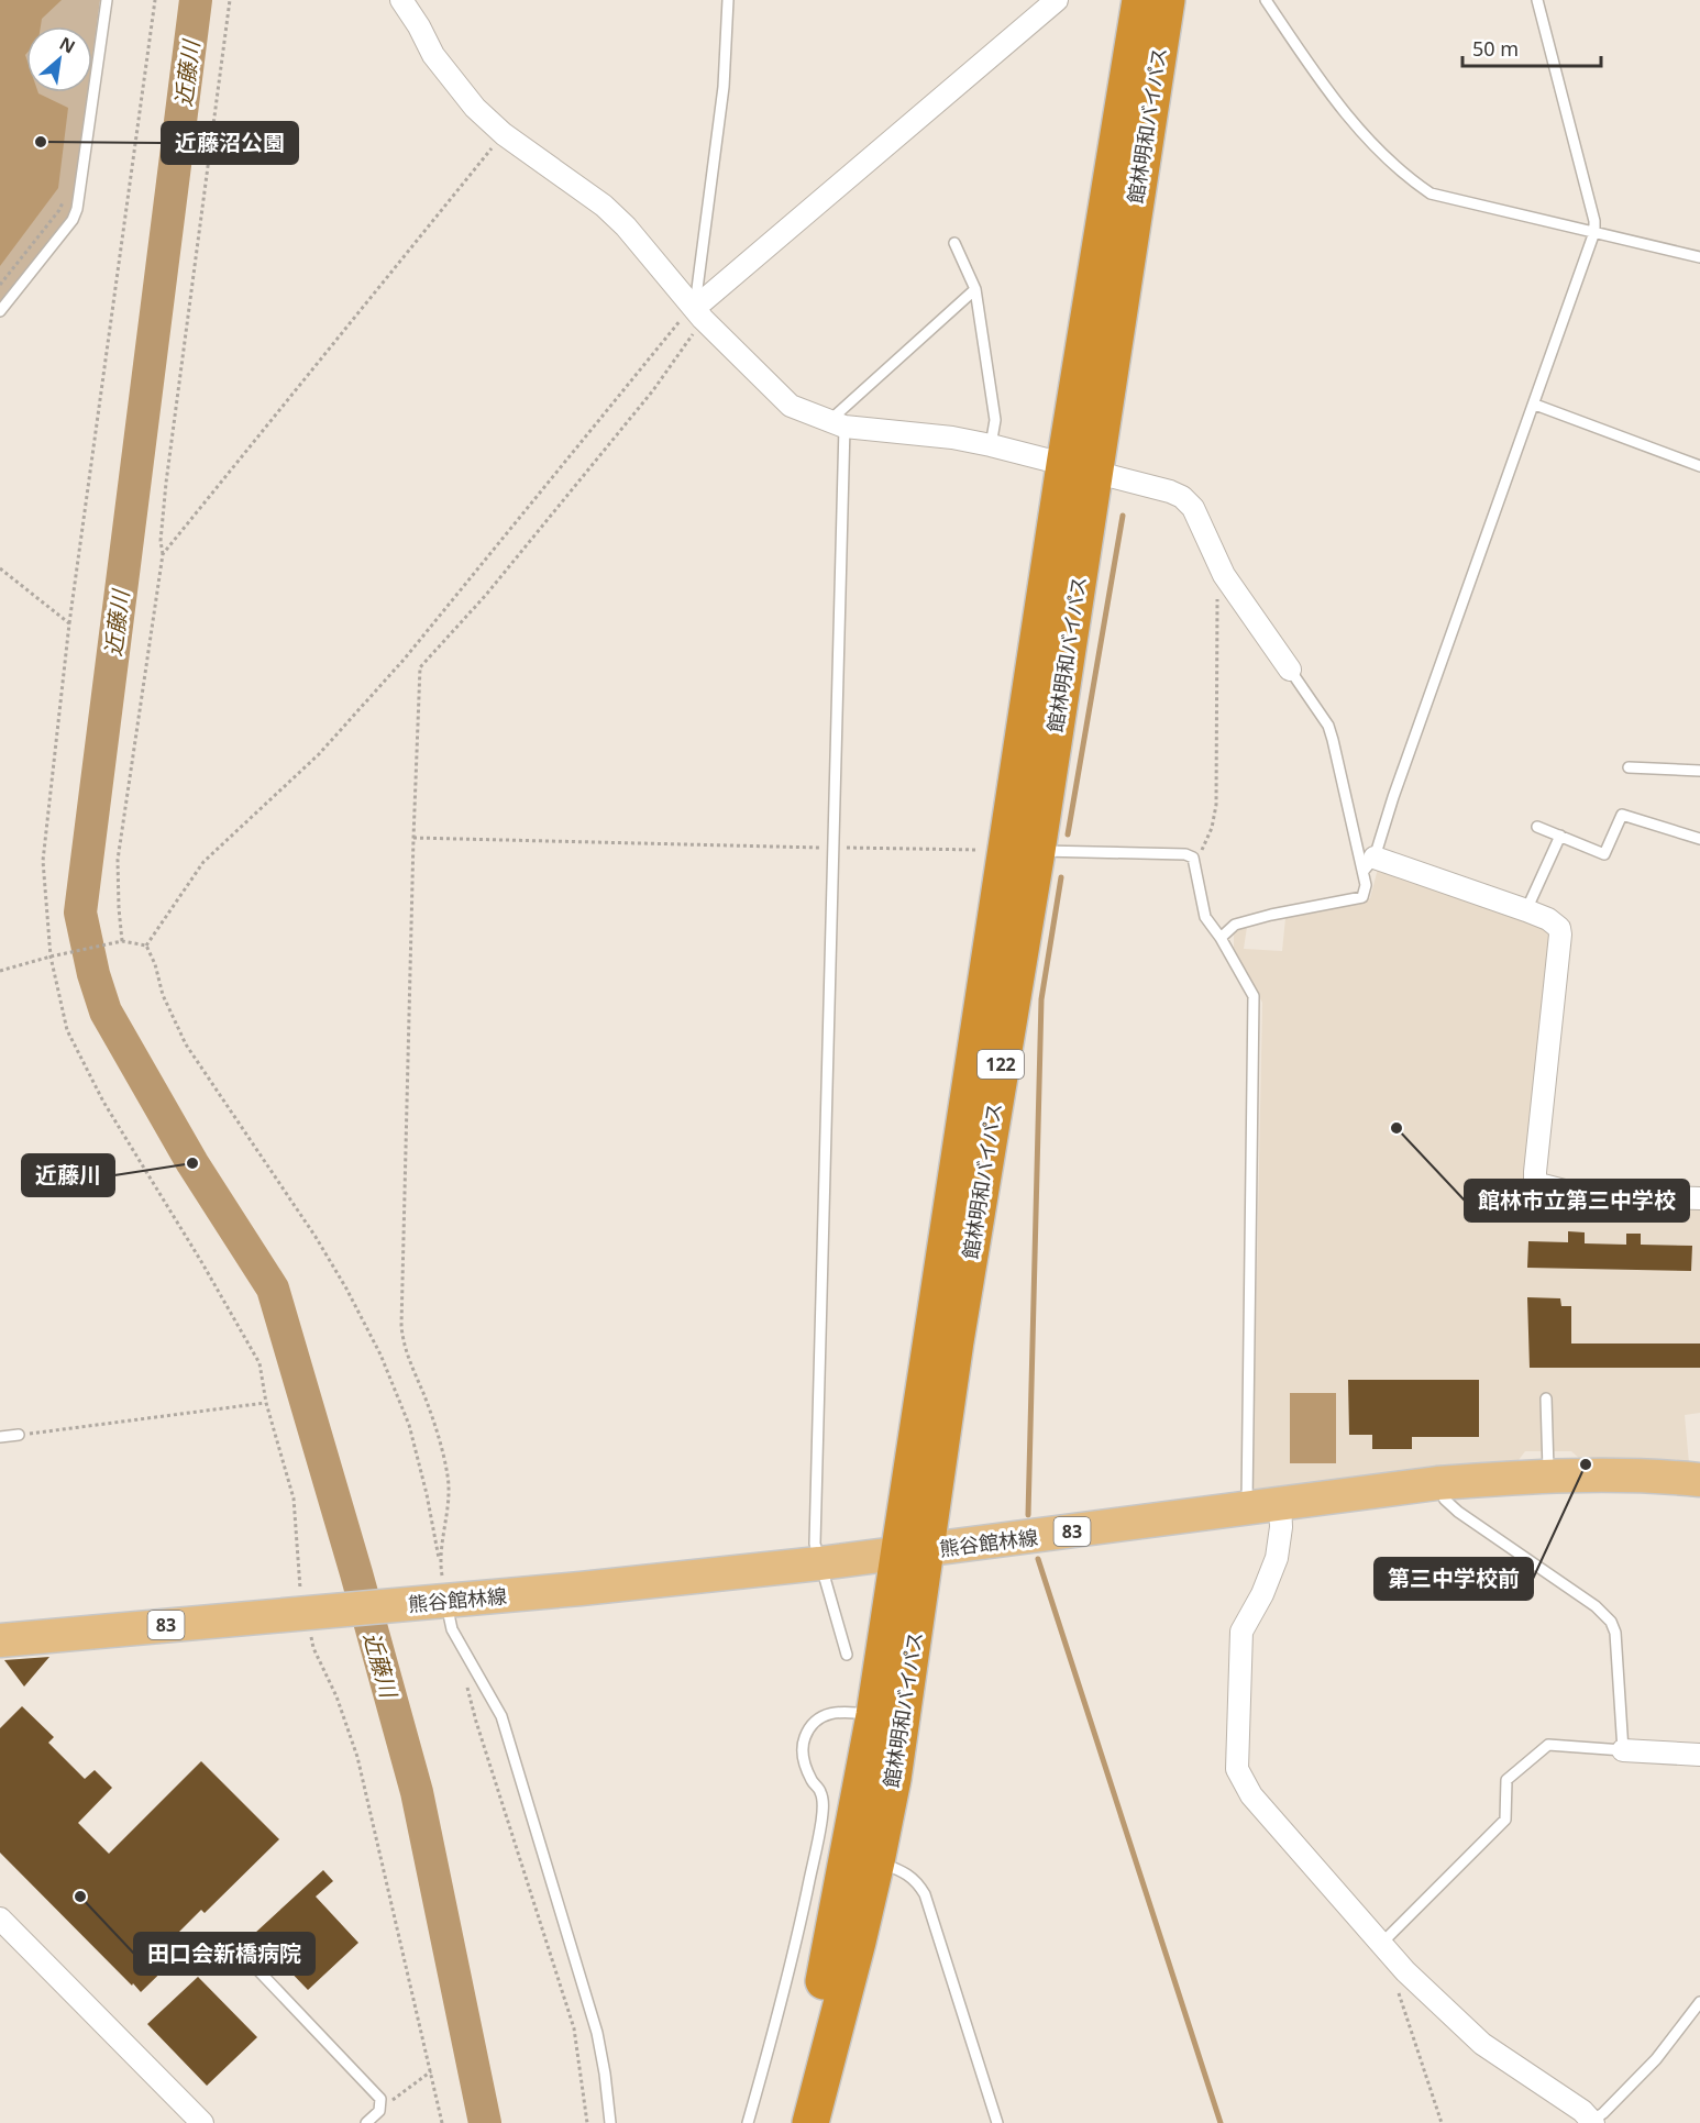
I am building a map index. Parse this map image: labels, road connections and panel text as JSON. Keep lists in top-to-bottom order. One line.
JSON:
{"streets":{"highway":["館林明和バイパス","122"],"main road":["83","熊谷館林線"]},"crossings":[["館林明和バイパス","熊谷館林線"],["83","熊谷館林線"]],"water":["近藤川"],"places":["近藤沼公園","館林市立第三中学校","近藤川","第三中学校前","田口会新橋病院"],"scale_bar":"50 m","north":"top right"}
